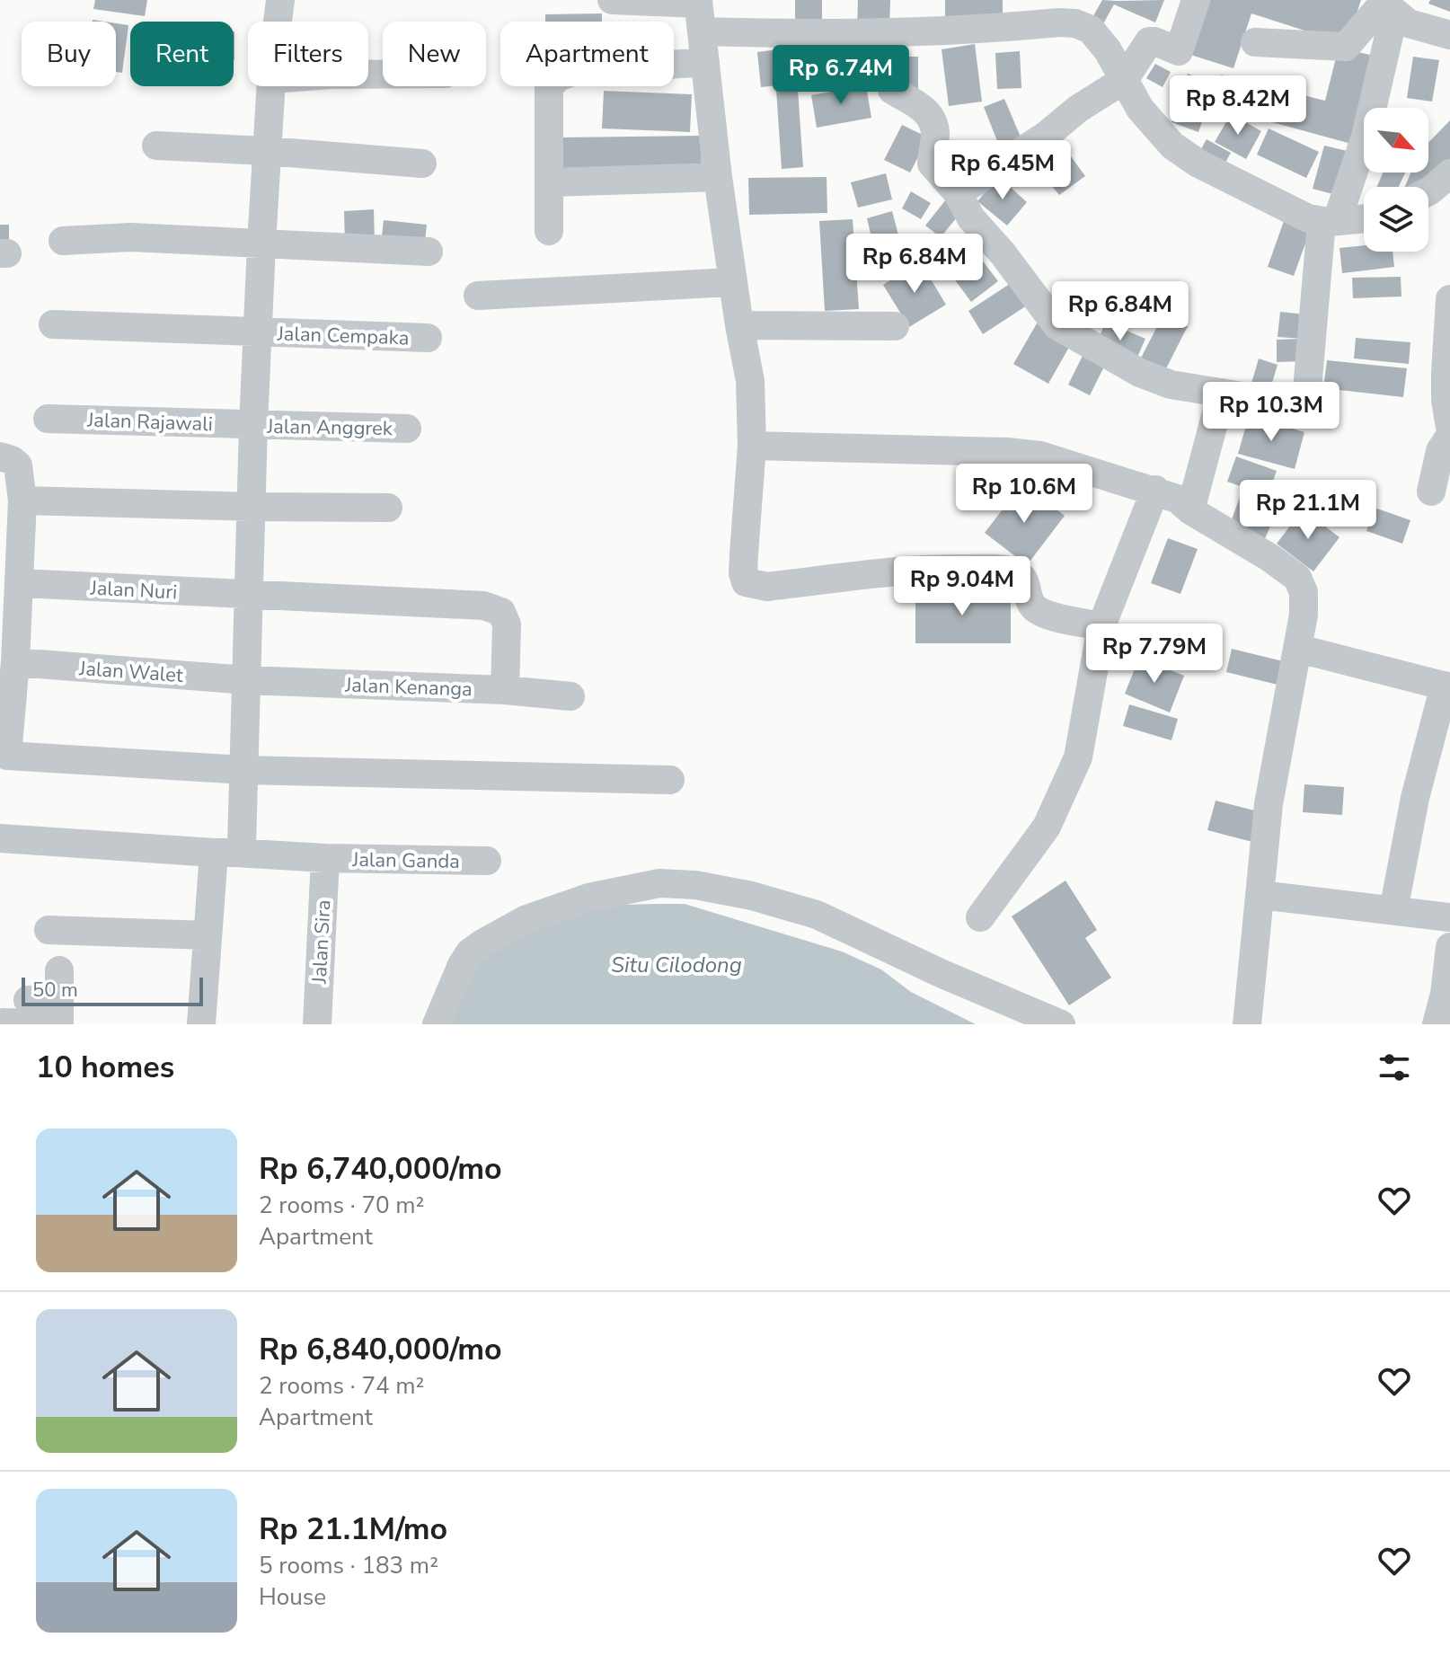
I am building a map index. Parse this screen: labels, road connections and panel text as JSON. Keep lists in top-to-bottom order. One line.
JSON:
{"streets":{"street":["Jalan Cempaka","Jalan Rajawali","Jalan Anggrek","Jalan Nuri","Jalan Walet","Jalan Kenanga","Jalan Ganda","Jalan Sira"]},"crossings":[["Jalan Rajawali","Jalan Anggrek"],["Jalan Nuri","Jalan Kenanga"],["Jalan Walet","Jalan Kenanga"],["Jalan Ganda","Jalan Sira"]],"water":["Situ Cilodong"],"scale_bar":"50 m","north":"bottom right","page":{"chip":["Buy","Rent","Filters","New","Apartment"],"price":["Rp 6.74M","Rp 8.42M","Rp 6.45M","Rp 6.84M","Rp 6.84M","Rp 10.3M","Rp 10.6M","Rp 21.1M","Rp 9.04M","Rp 7.79M"],"scale":"50 m","heading":"10 homes","list":[{"name":"Rp 6,740,000/mo","note":"2 rooms · 70 m² · Apartment"},{"name":"Rp 6,840,000/mo","note":"2 rooms · 74 m² · Apartment"},{"name":"Rp 21.1M/mo","note":"5 rooms · 183 m² · House"}]}}
